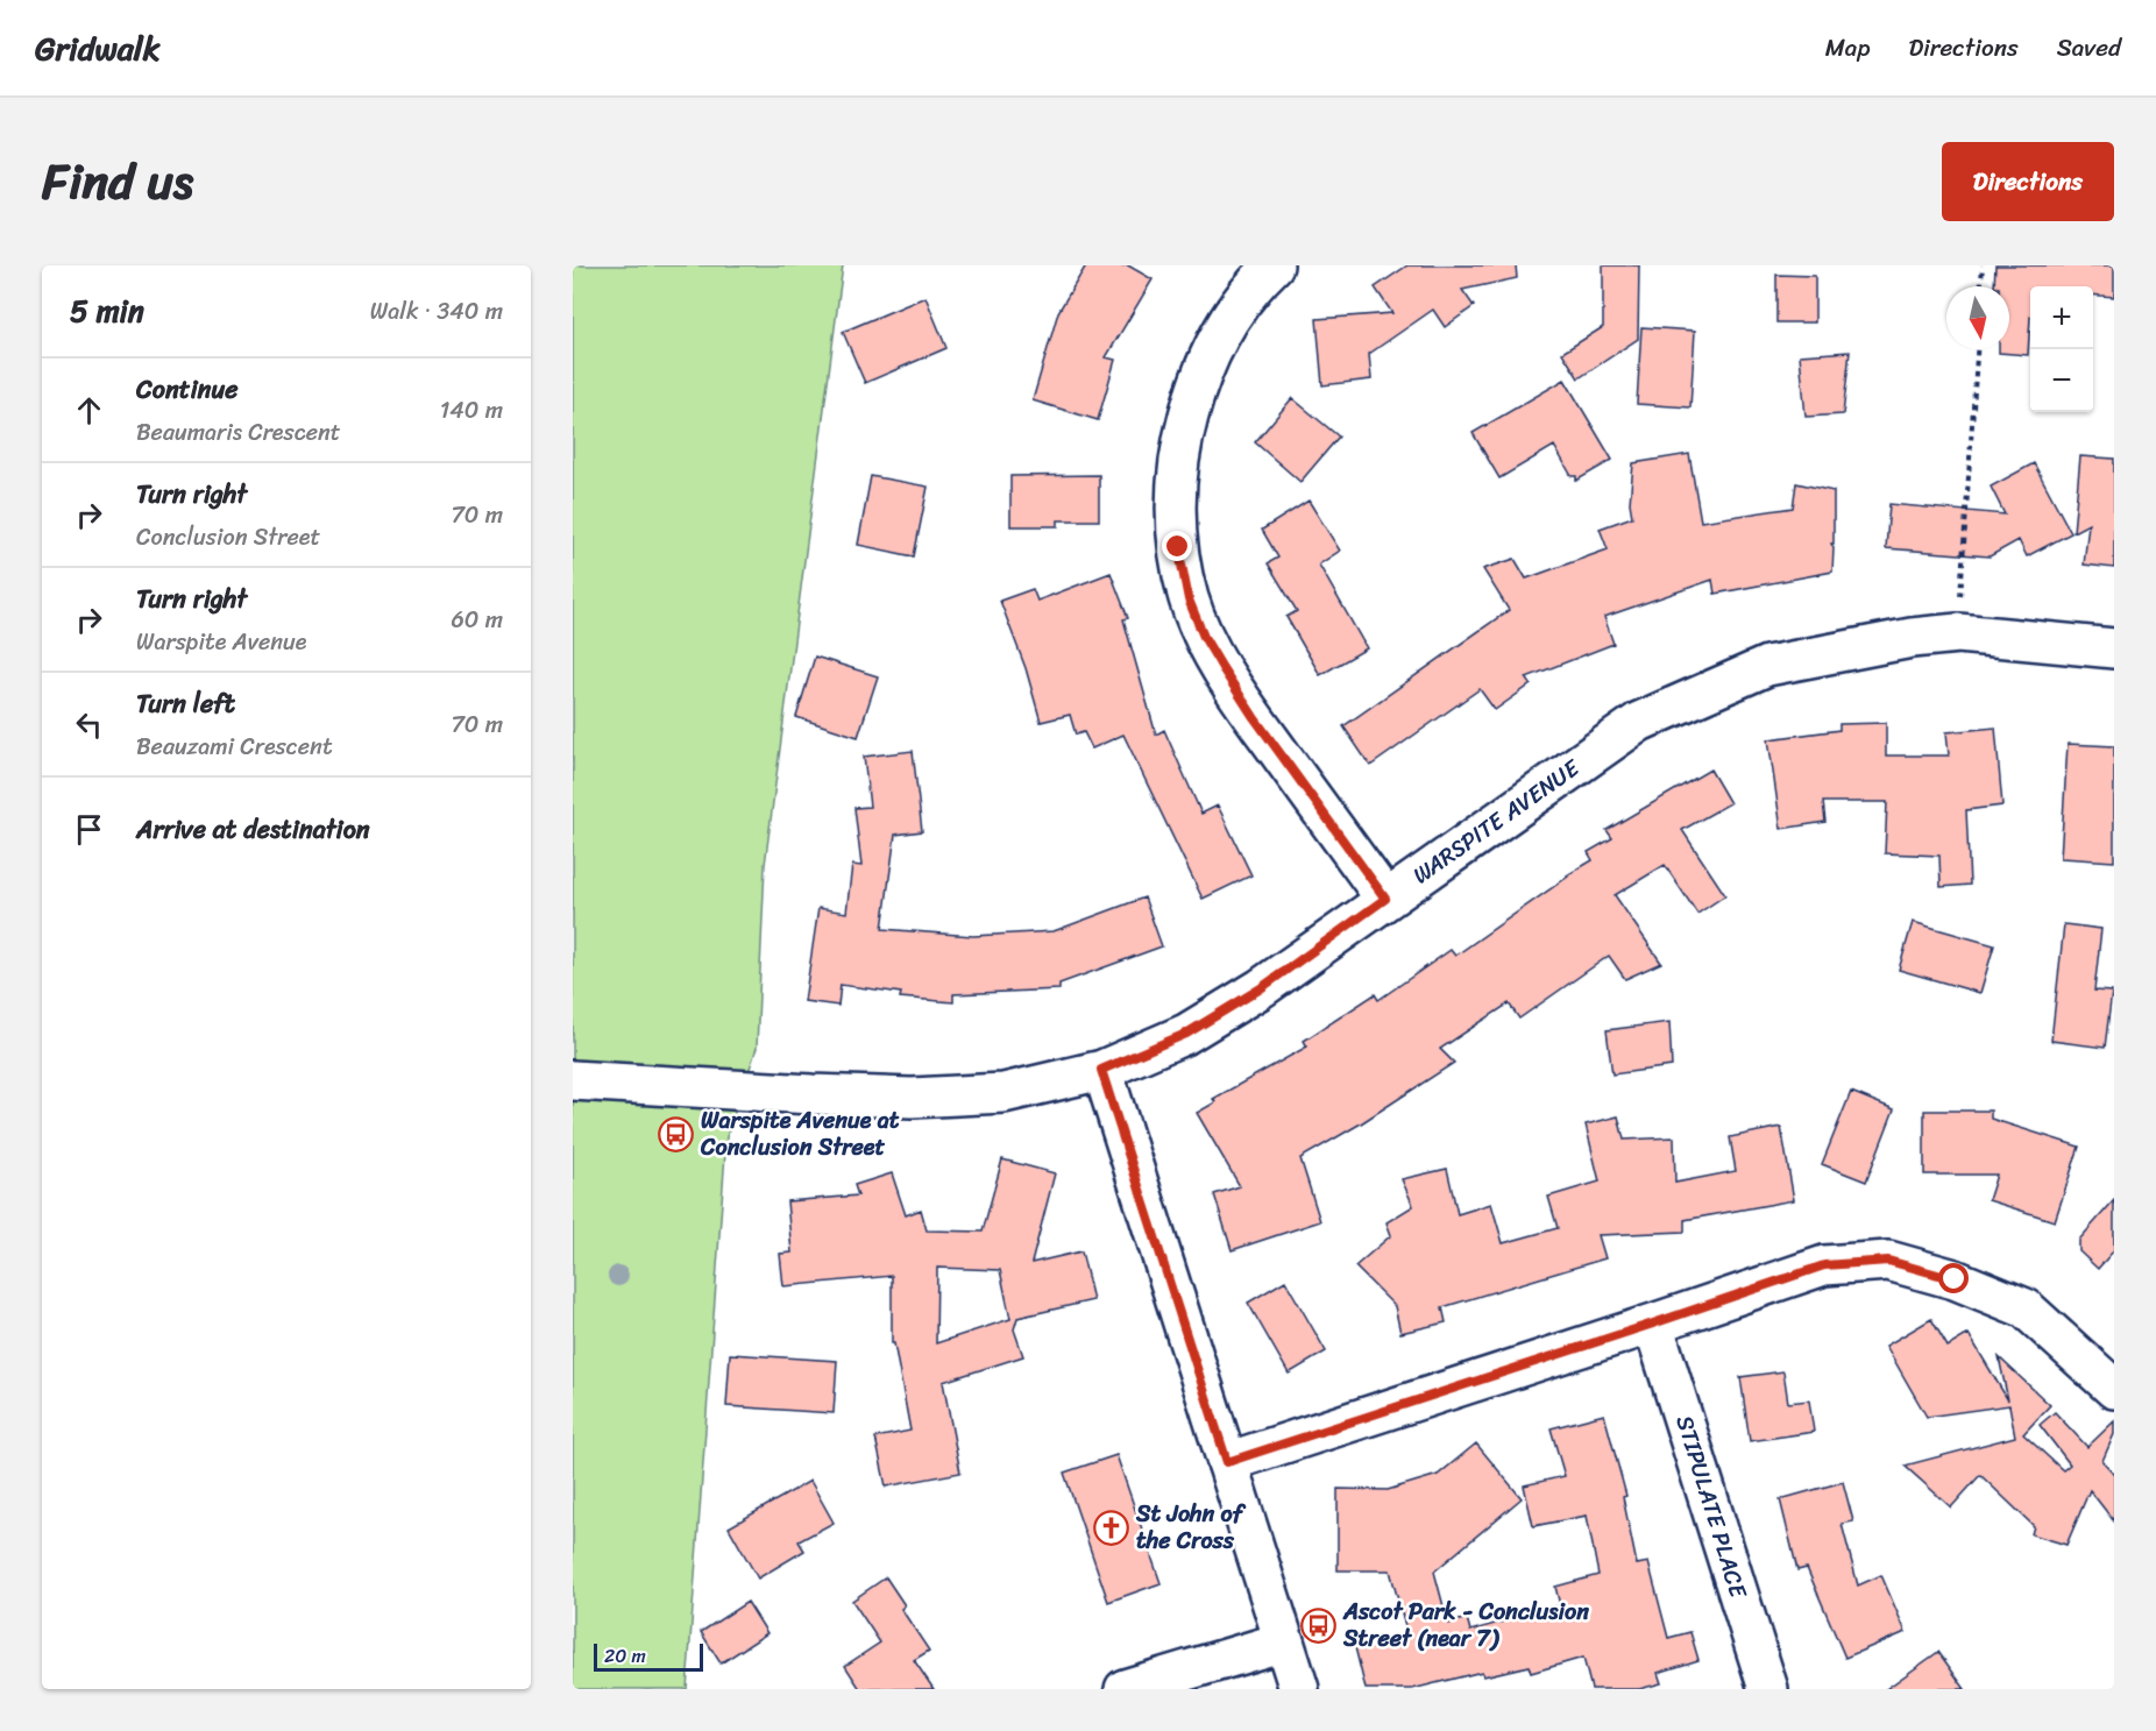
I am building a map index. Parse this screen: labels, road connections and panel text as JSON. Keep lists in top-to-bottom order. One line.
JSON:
{"streets":{"street":["WARSPITE AVENUE","STIPULATE PLACE"]},"places":{"bus stop":["Warspite Avenue at Conclusion Street","Ascot Park - Conclusion Street (near 7)"],"church":["St John of the Cross"]},"scale_bar":"20 m","north":"bottom","page":{"header":"Gridwalk","nav":["Map","Directions","Saved"],"title":"Find us","buttons":"Directions","heading":["5 min","Walk · 340 m"],"map_buttons":["+","−"],"list":[["Continue","Beaumaris Crescent","140 m"],["Turn right","Conclusion Street","70 m"],["Turn right","Warspite Avenue","60 m"],["Turn left","Beauzami Crescent","70 m"],"Arrive at destination"],"scale":"20 m"}}
